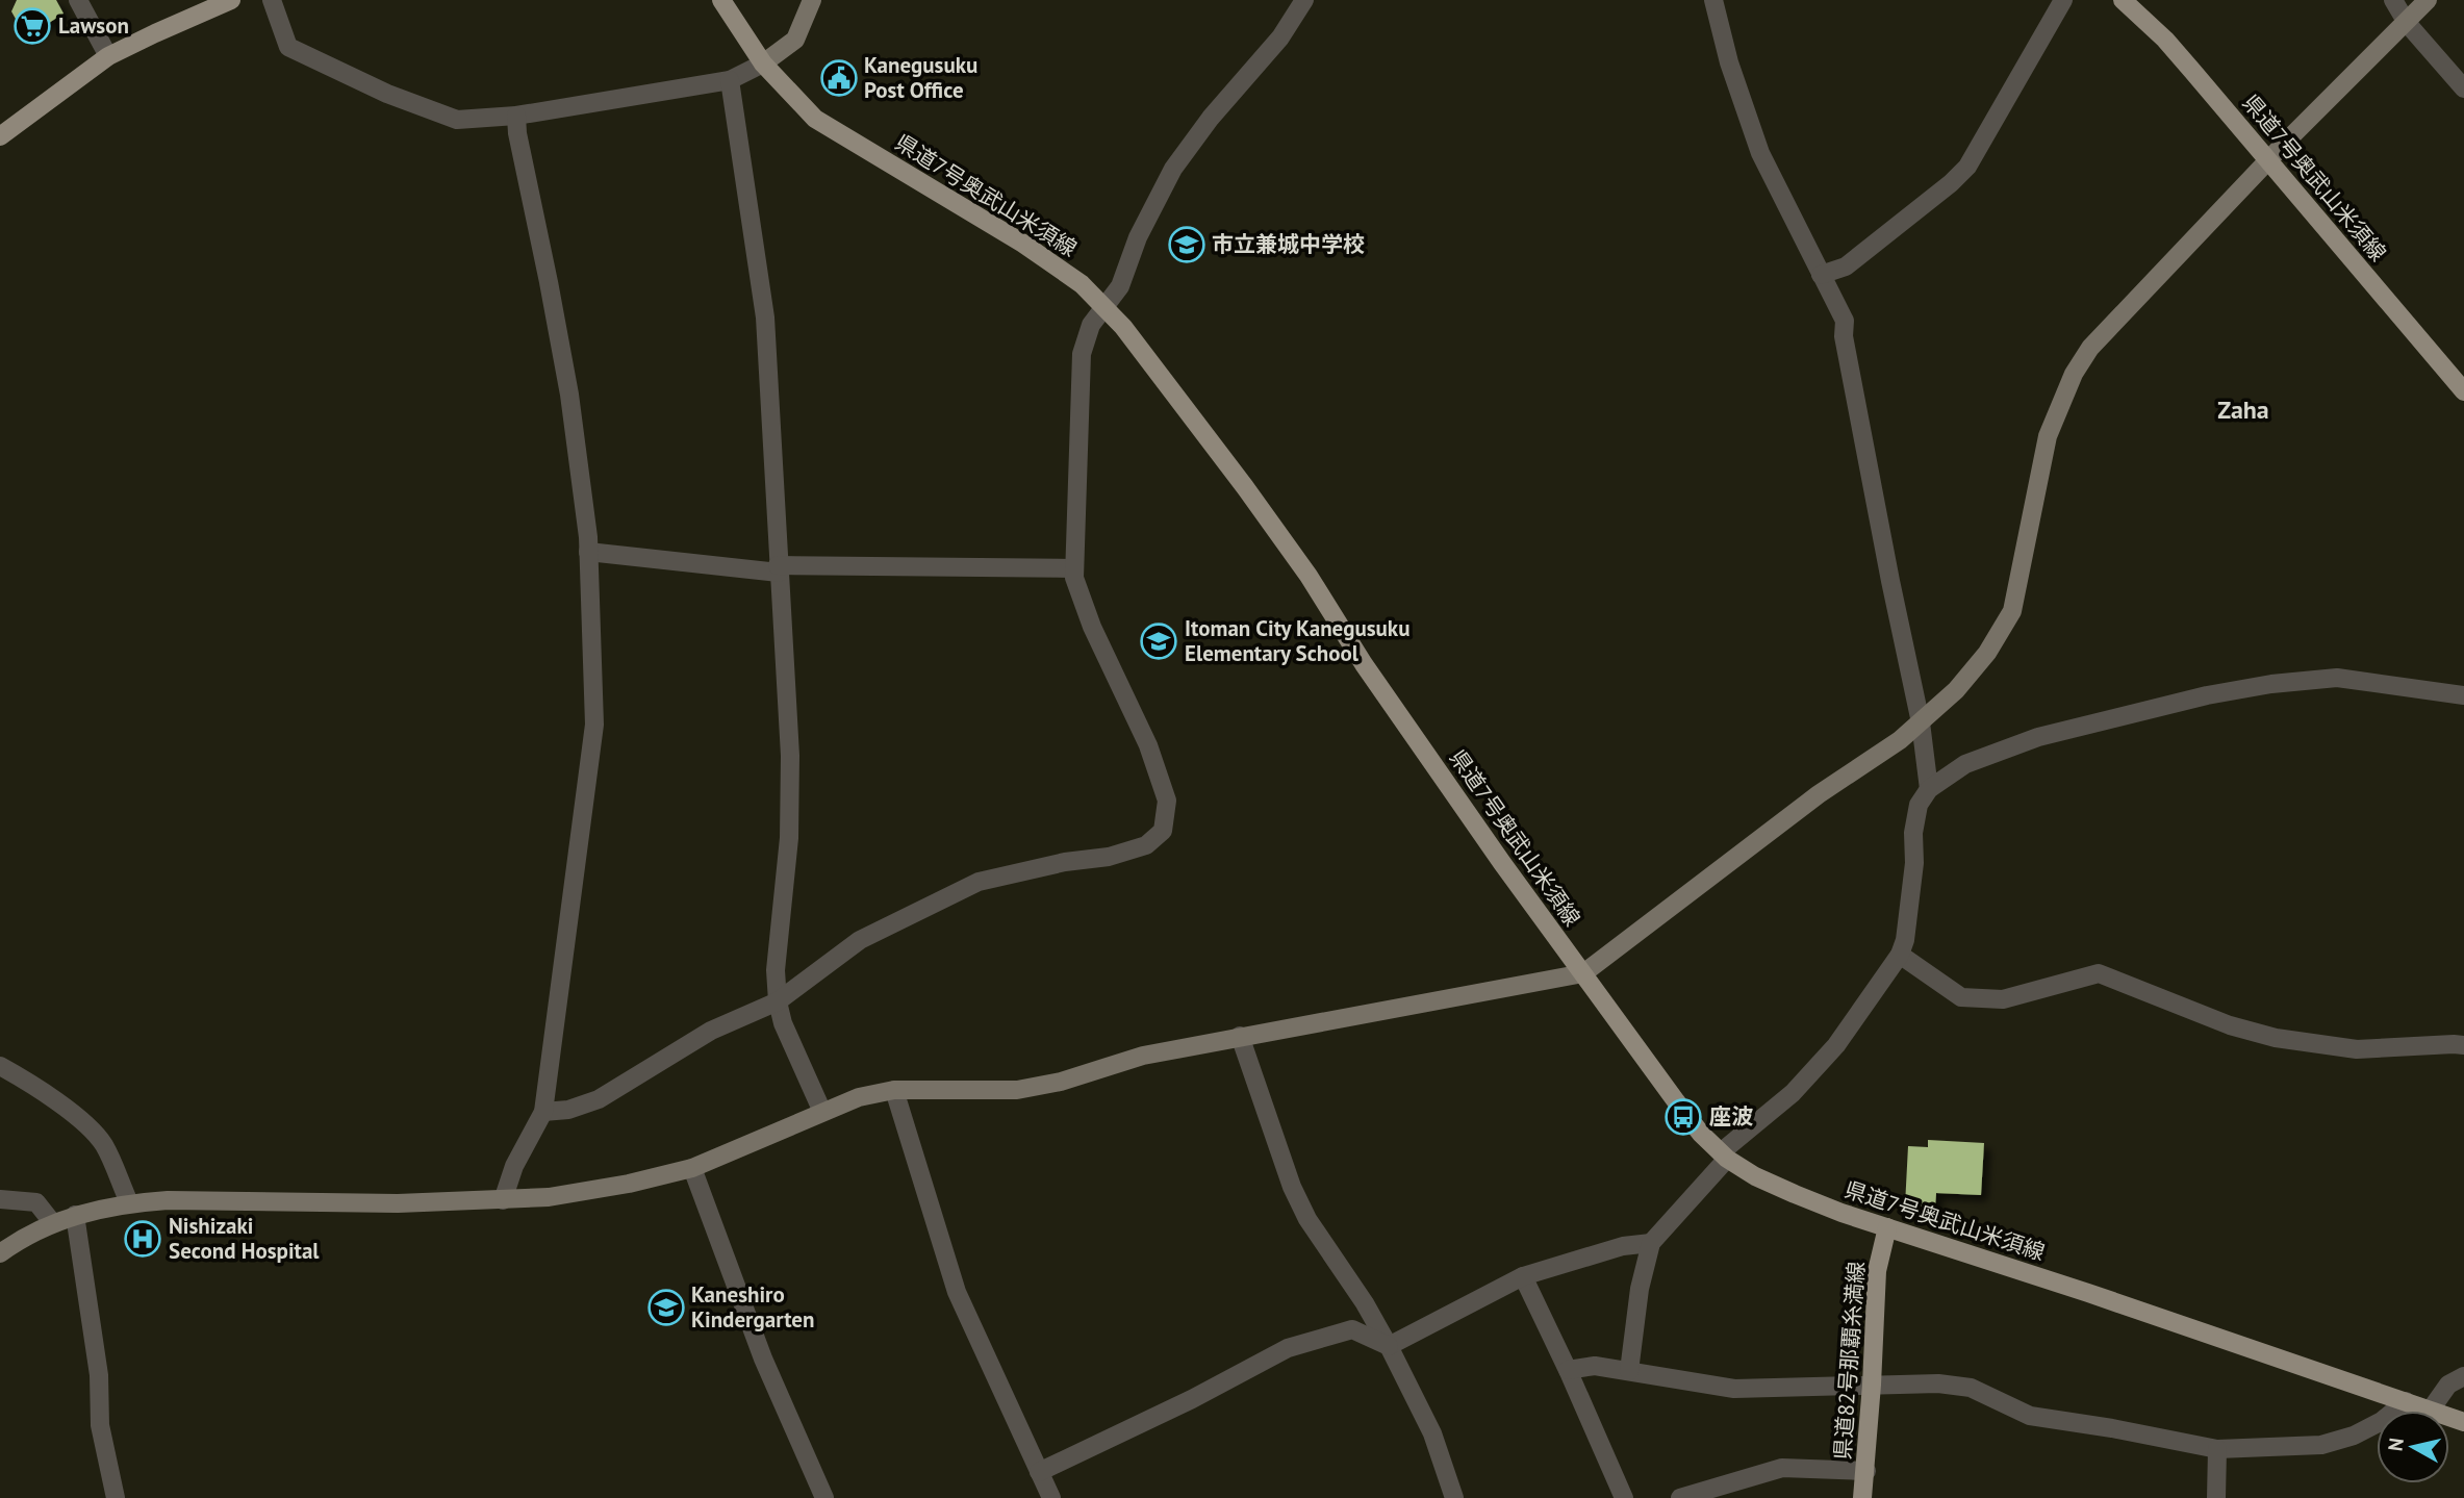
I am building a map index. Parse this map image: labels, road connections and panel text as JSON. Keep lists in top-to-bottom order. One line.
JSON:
{"streets":{"main road":["県道7号奥武山米須線","県道82号那覇糸満線"]},"crossings":[["県道7号奥武山米須線","県道82号那覇糸満線"]],"districts":["Zaha"],"places":{"supermarket":["Lawson"],"public building":["Kanegusuku Post Office"],"school or university":["市立兼城中学校","Itoman City Kanegusuku Elementary School","Kaneshiro Kindergarten"],"bus stop":["座波"],"hospital":["Nishizaki Second Hospital"]},"north":"left"}
